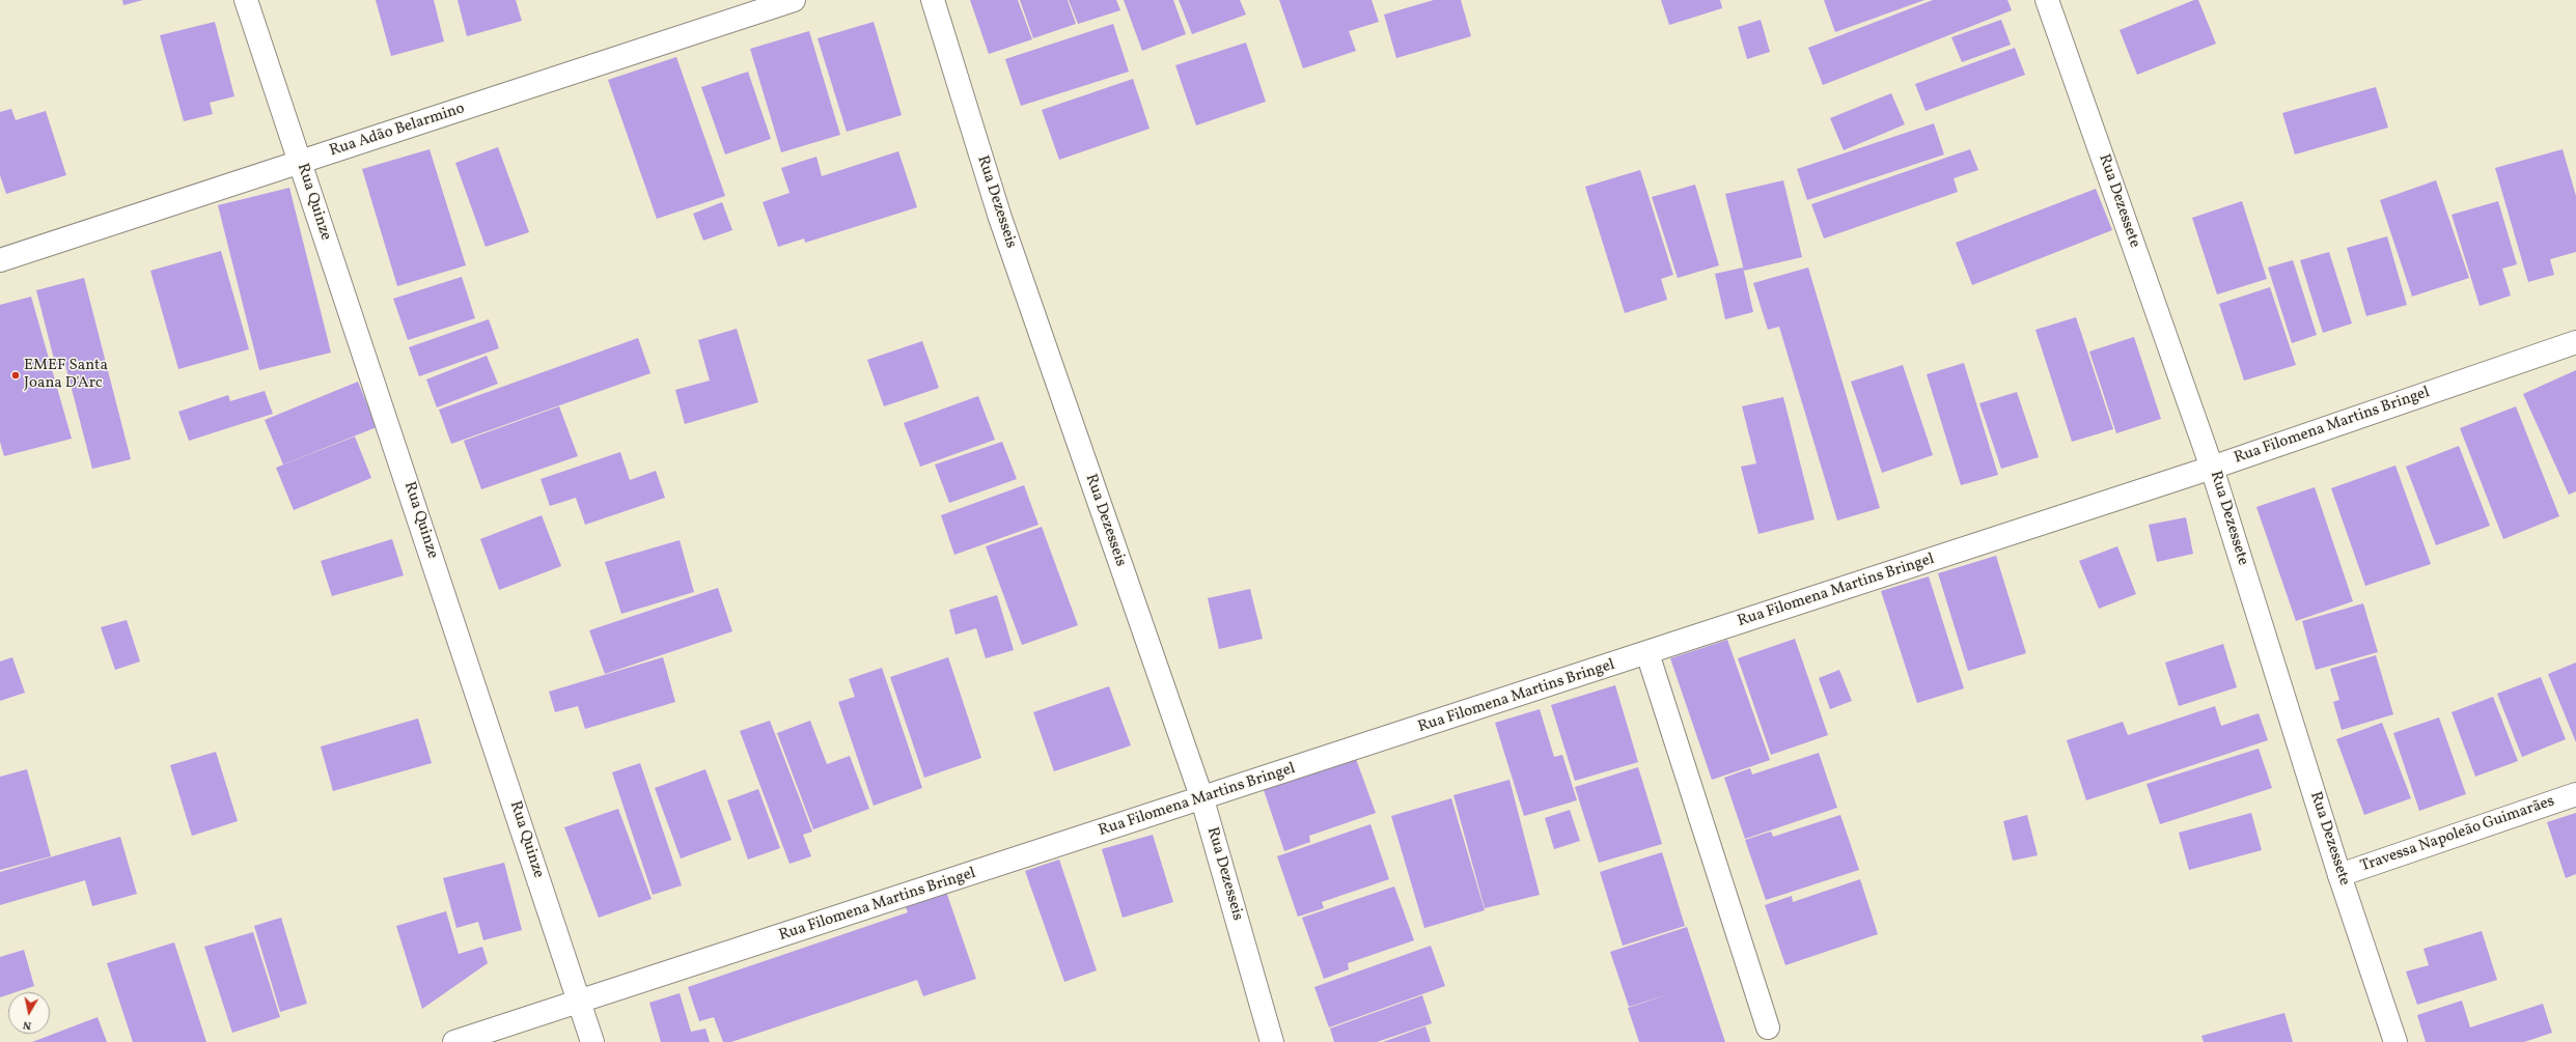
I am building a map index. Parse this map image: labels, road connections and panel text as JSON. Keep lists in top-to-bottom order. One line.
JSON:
{"streets":{"street":["Rua Adão Belarmino","Rua Dezessete","Rua Quinze","Rua Dezesseis","Rua Filomena Martins Bringel","Travessa Napoleão Guimarães"]},"crossings":[["Rua Adão Belarmino","Rua Quinze"],["Rua Dezessete","Rua Filomena Martins Bringel"],["Rua Dezessete","Travessa Napoleão Guimarães"],["Rua Quinze","Rua Filomena Martins Bringel"],["Rua Dezesseis","Rua Filomena Martins Bringel"]],"places":["EMEF Santa Joana D'Arc"],"north":"bottom"}
